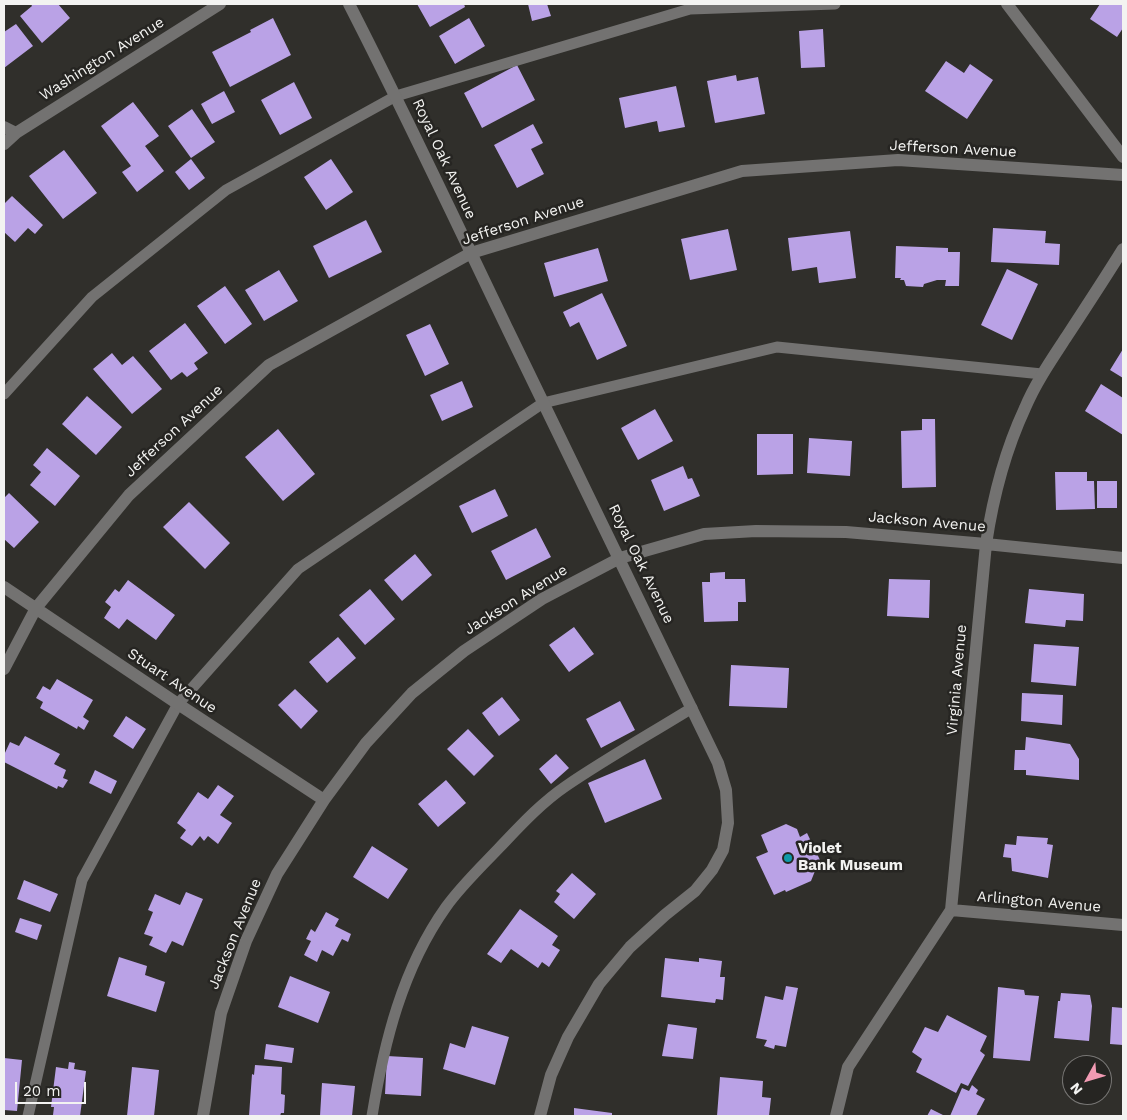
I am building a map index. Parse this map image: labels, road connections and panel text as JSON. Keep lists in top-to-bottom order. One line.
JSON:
{"streets":{"street":["Washington Avenue","Jefferson Avenue","Royal Oak Avenue","Jackson Avenue","Virginia Avenue","Stuart Avenue","Arlington Avenue"]},"crossings":[["Jefferson Avenue","Royal Oak Avenue"],["Jefferson Avenue","Stuart Avenue"],["Royal Oak Avenue","Jackson Avenue"],["Jackson Avenue","Virginia Avenue"],["Jackson Avenue","Stuart Avenue"],["Virginia Avenue","Arlington Avenue"]],"places":["Violet Bank Museum"],"scale_bar":"20 m","north":"bottom left"}
